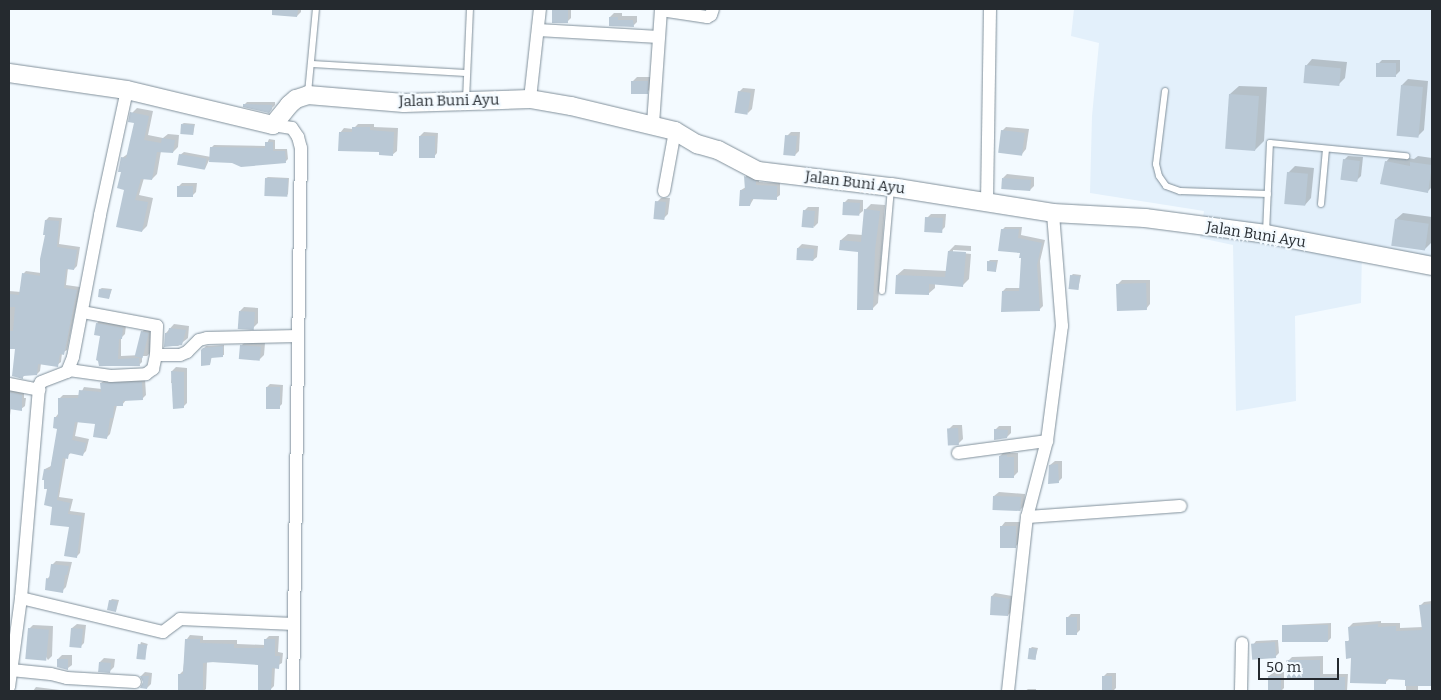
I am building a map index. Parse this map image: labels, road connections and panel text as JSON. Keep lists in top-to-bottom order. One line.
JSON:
{"streets":{"main road":["Jalan Buni Ayu"]},"scale_bar":"50 m"}
